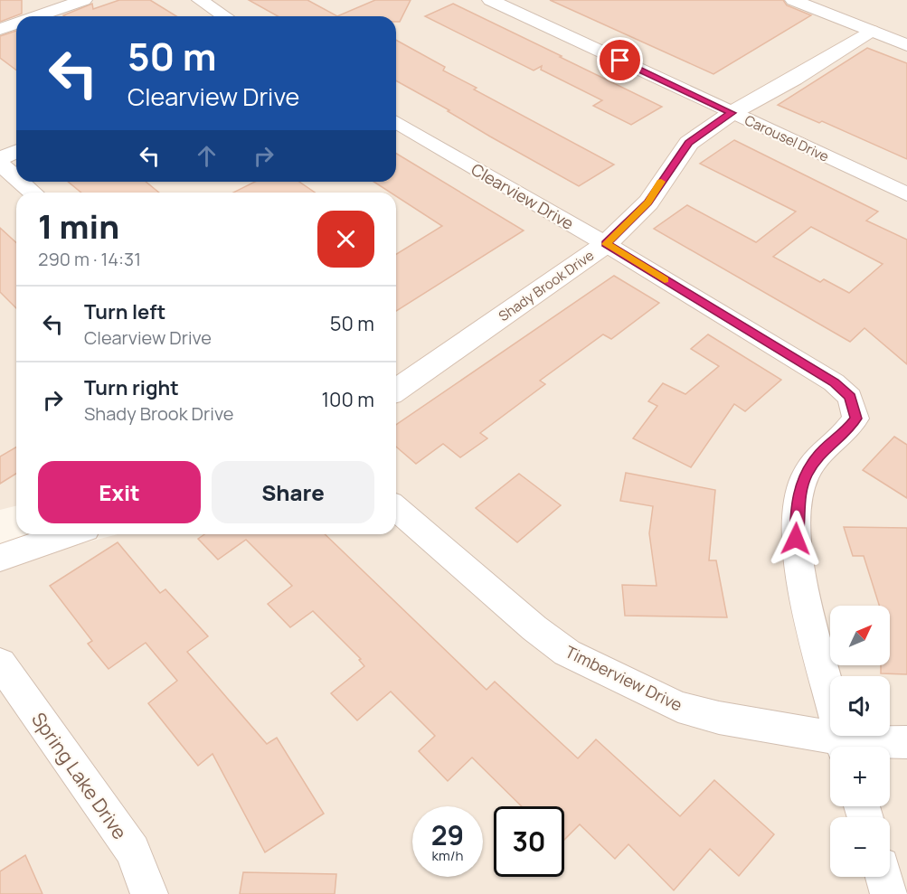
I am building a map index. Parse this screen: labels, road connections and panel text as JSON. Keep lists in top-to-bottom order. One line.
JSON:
{"streets":{"street":["Carousel Drive","Clearview Drive","Shady Brook Drive","Timberview Drive","Spring Lake Drive"]},"crossings":[["Carousel Drive","Shady Brook Drive"],["Clearview Drive","Shady Brook Drive"]],"north":"top right","page":{"turn":["50 m","Clearview Drive"],"heading":["1 min","290 m · 14:31"],"list":[{"name":"Turn left","note":"Clearview Drive","value":"50 m"},{"name":"Turn right","note":"Shady Brook Drive","value":"100 m"}],"buttons":["Exit","Share"],"map_buttons":["+","−"],"speed":"29 km/h","limit":"30"}}
